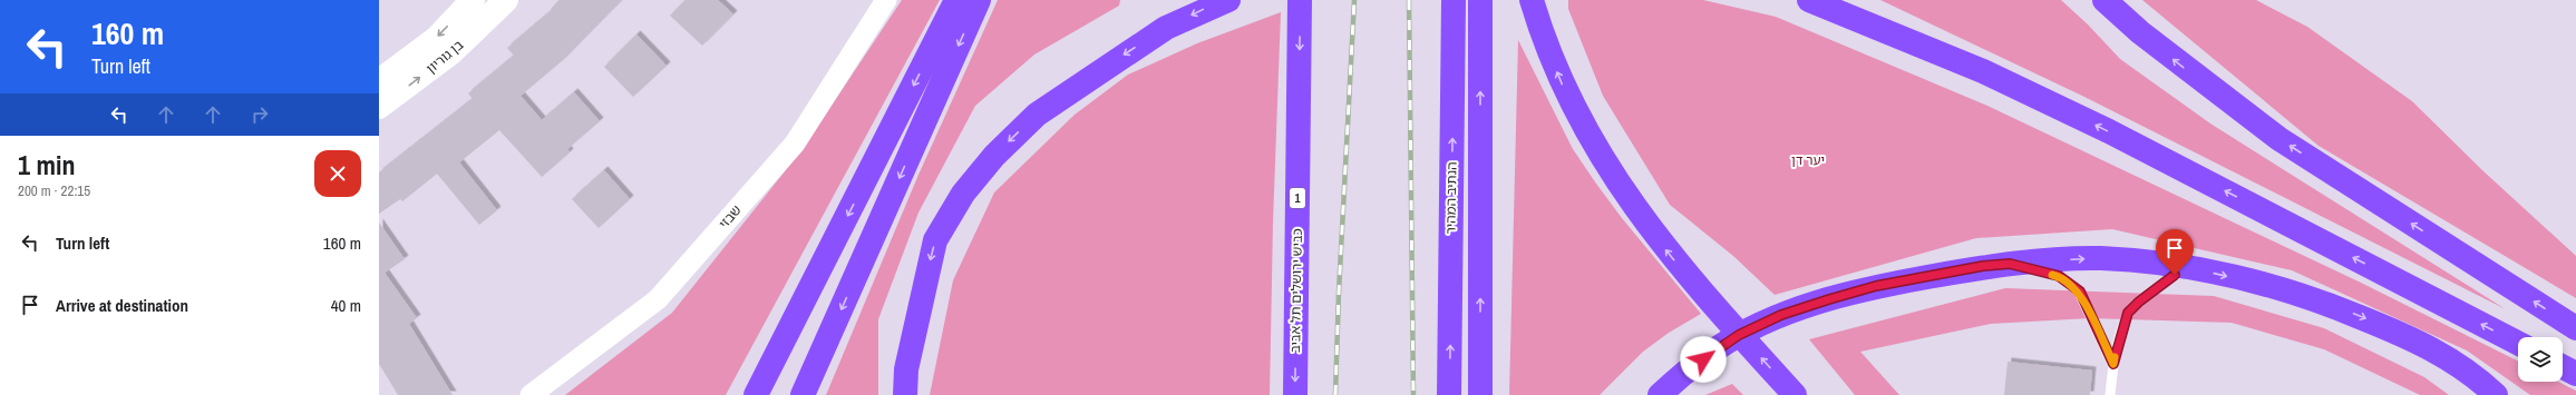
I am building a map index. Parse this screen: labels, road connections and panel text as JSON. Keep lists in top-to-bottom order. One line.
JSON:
{"streets":{"highway":["1","הנתיב המהיר","כביש ירושלים תל אביב"],"street":["בן גוריון","שבזי"]},"parks":["יער דן"],"page":{"turn":["160 m","Turn left"],"heading":["1 min","200 m · 22:15"],"list":[{"name":"Turn left","value":"160 m"},{"name":"Arrive at destination","value":"40 m"}]}}
